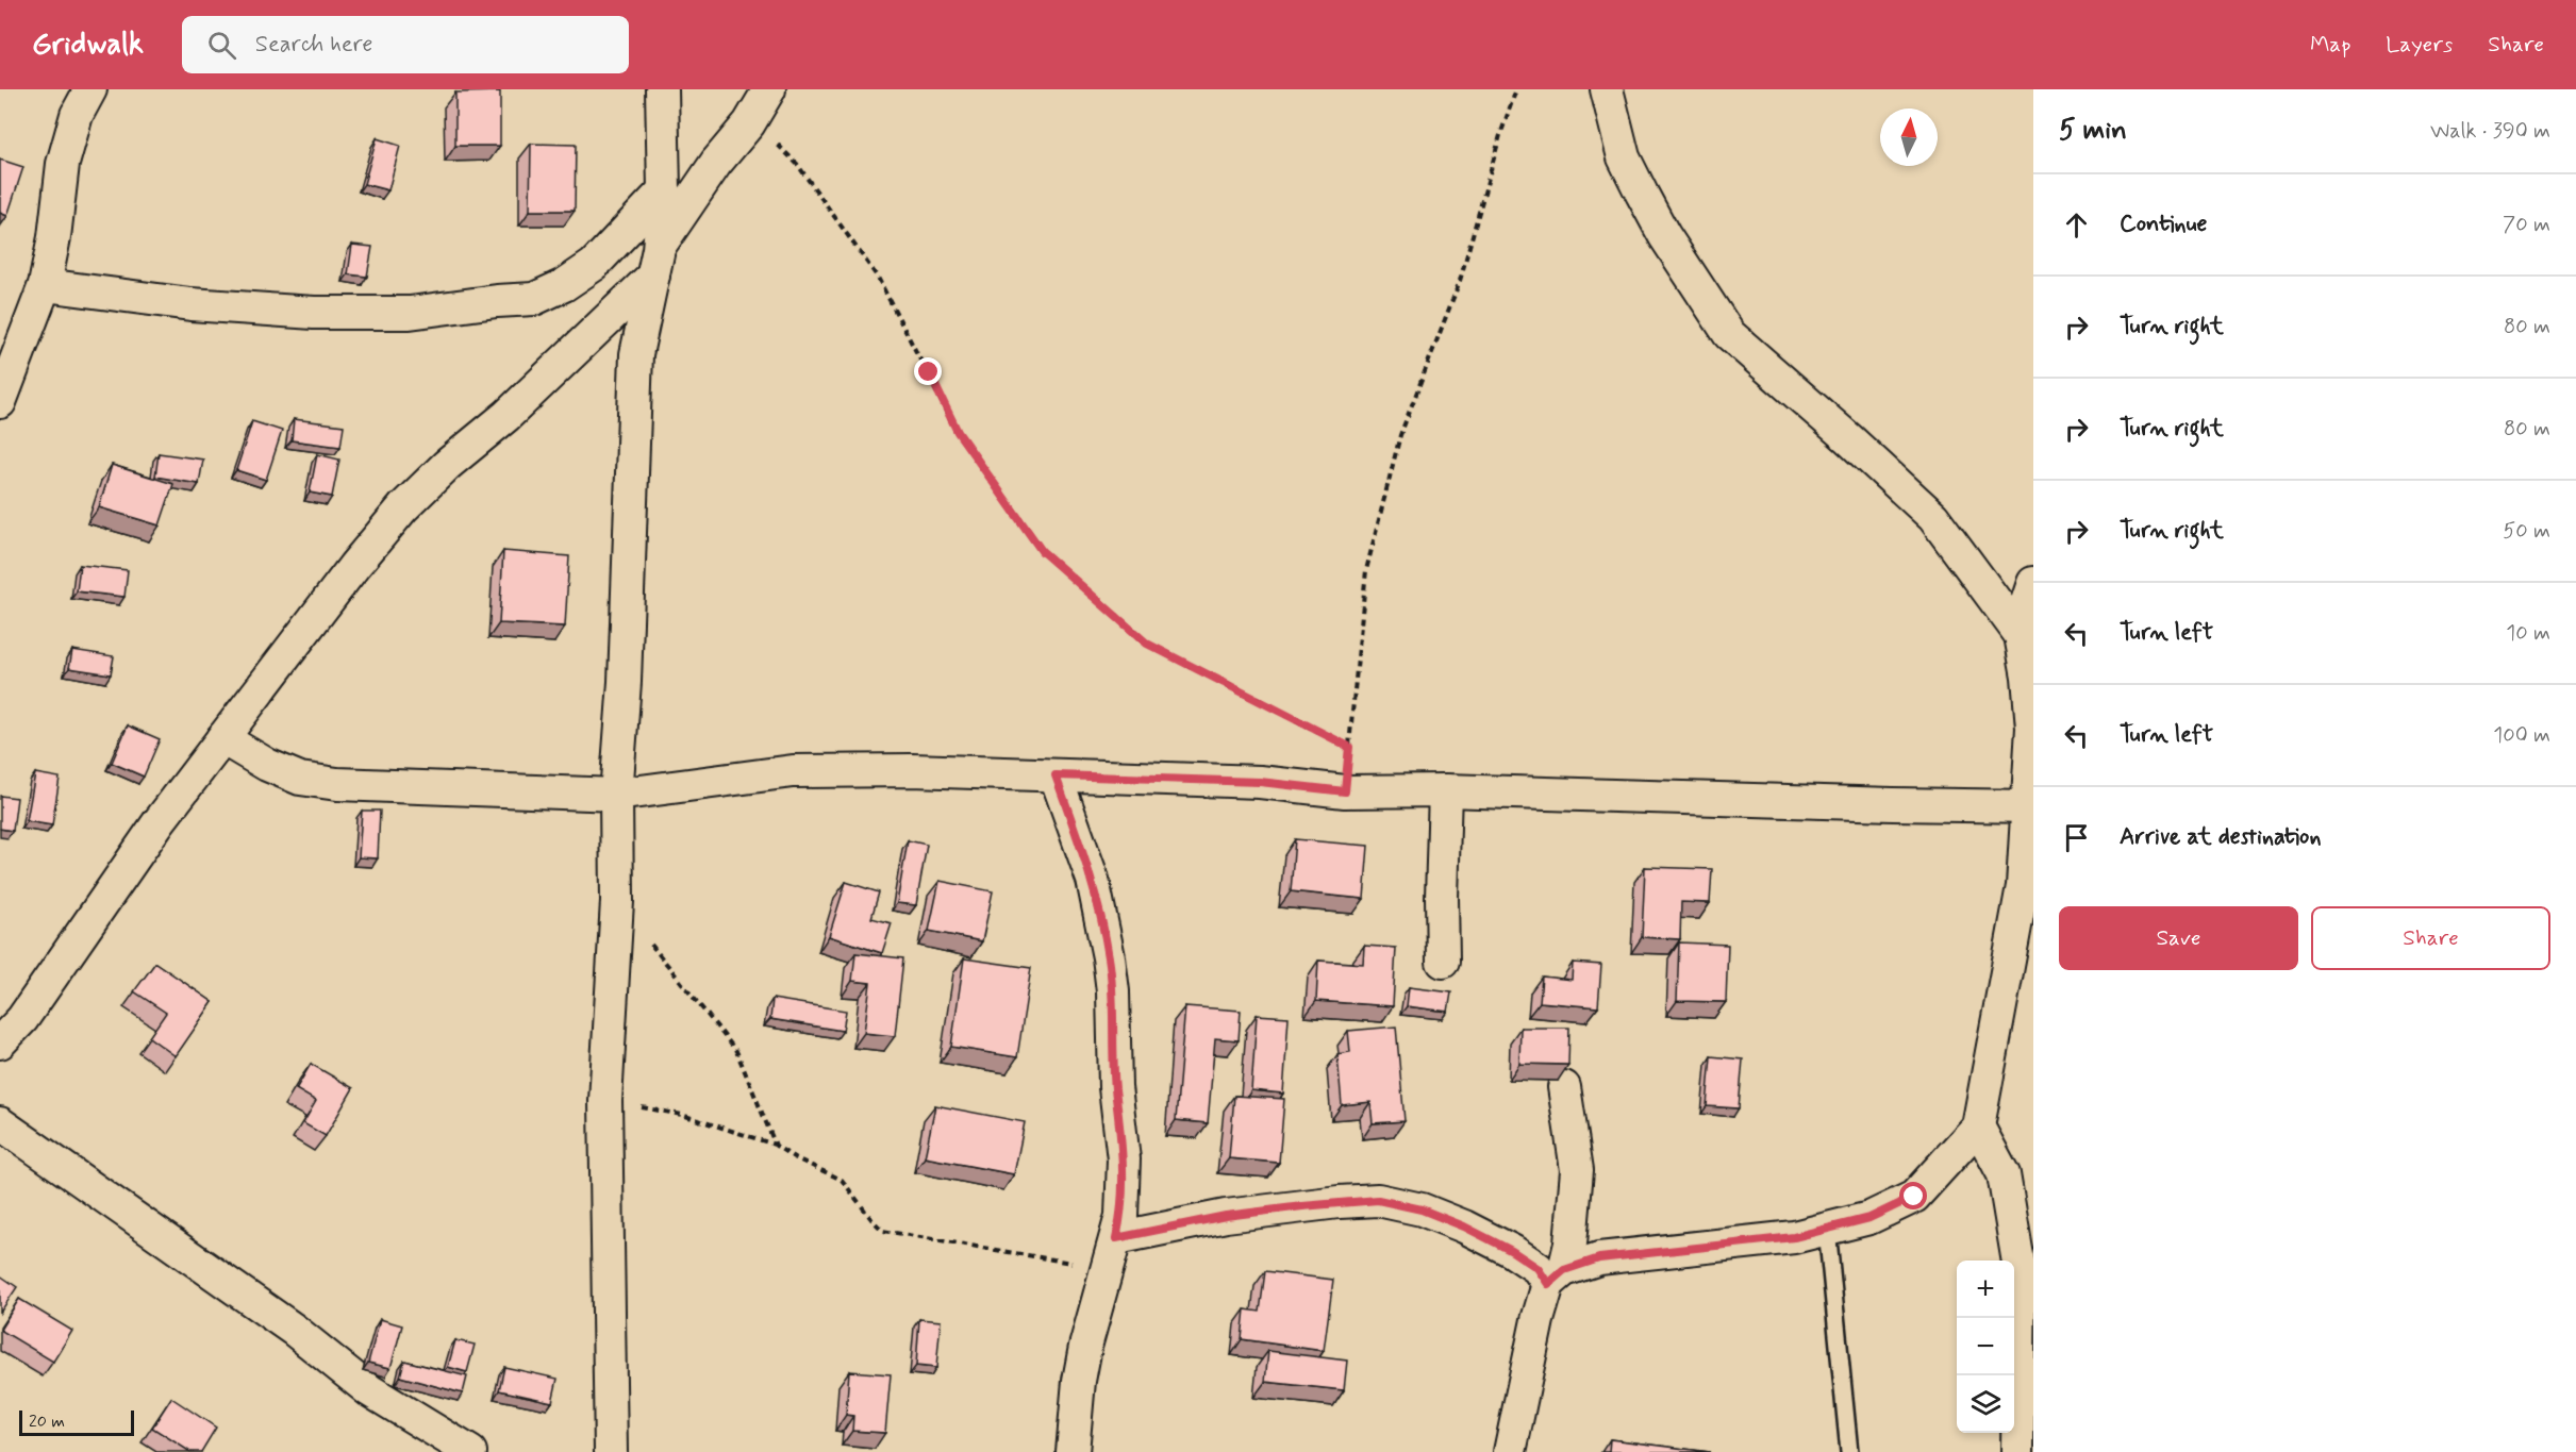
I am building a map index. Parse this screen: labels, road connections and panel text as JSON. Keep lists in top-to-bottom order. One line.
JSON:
{"scale_bar":"20 m","north":"top","page":{"header":"Gridwalk","search":"Search here","nav":["Map","Layers","Share"],"heading":["5 min","Walk · 390 m"],"list":[["Continue","70 m"],["Turn right","80 m"],["Turn right","80 m"],["Turn right","50 m"],["Turn left","10 m"],["Turn left","100 m"],"Arrive at destination"],"buttons":["Save","Share"],"map_buttons":["+","−"],"scale":"20 m"}}
